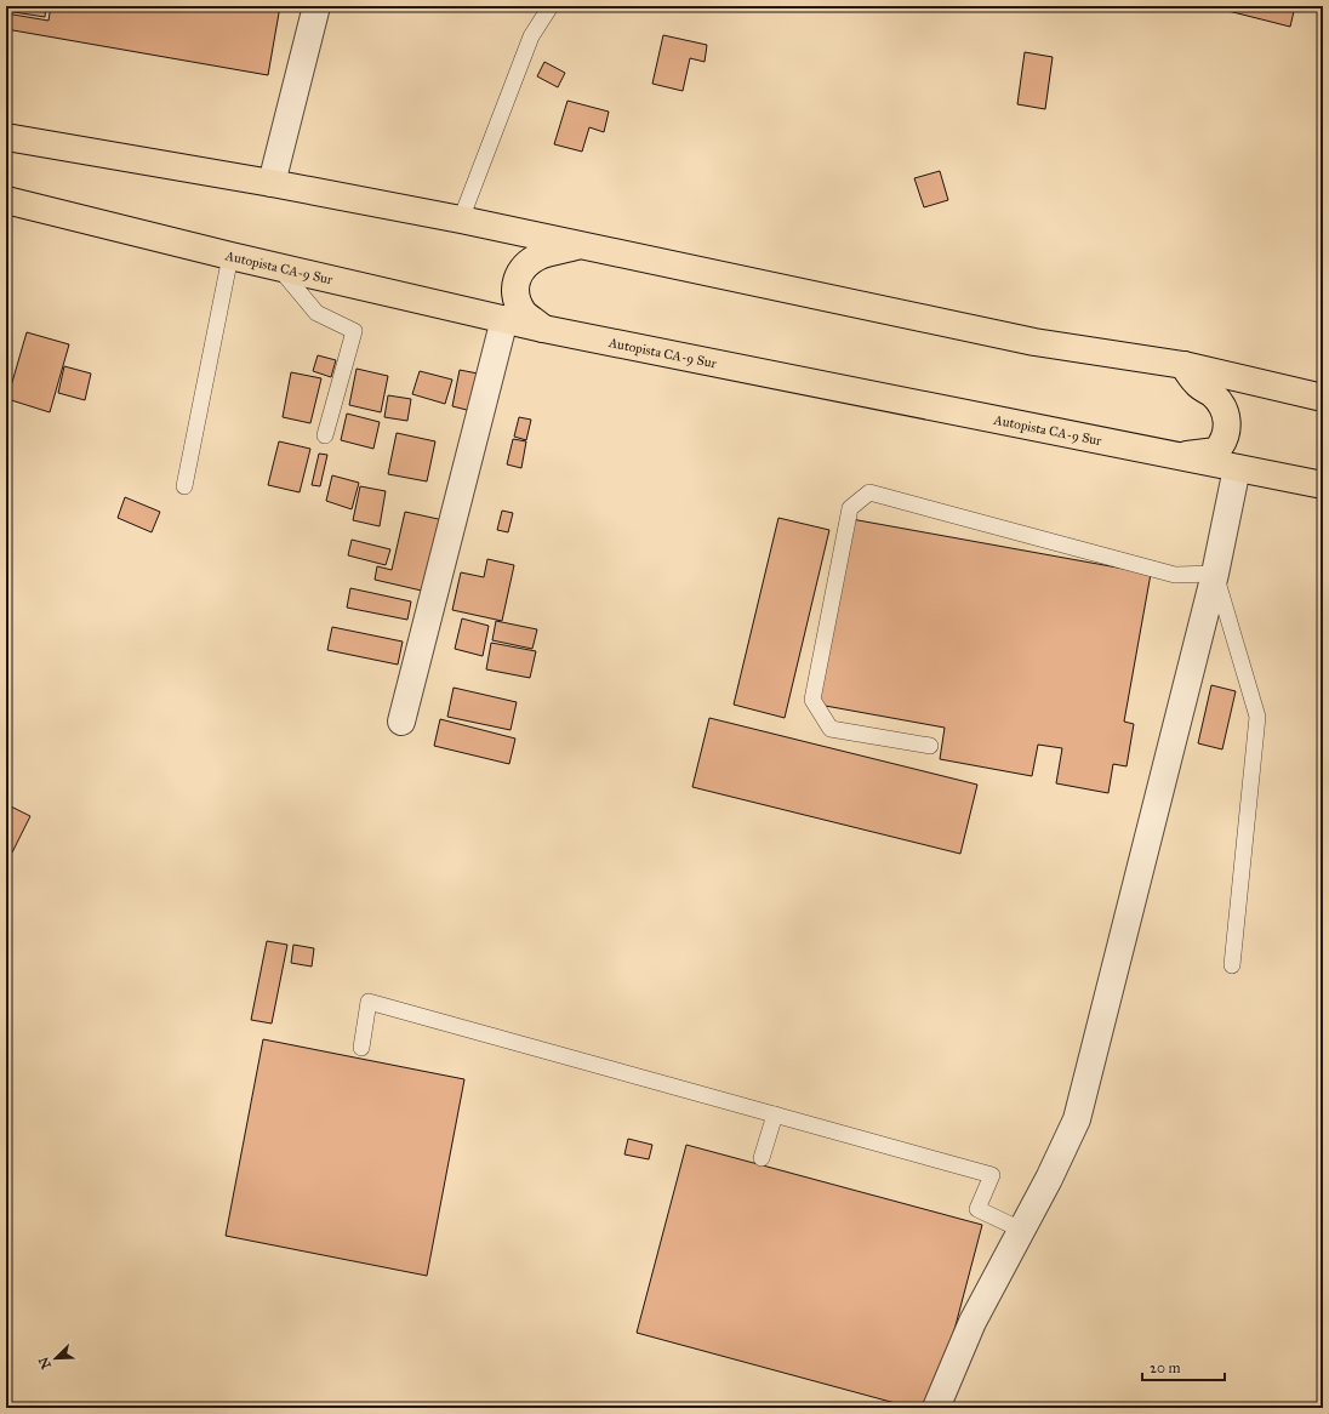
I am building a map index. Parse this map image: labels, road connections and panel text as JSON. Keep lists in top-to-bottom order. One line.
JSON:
{"streets":{"highway":["Autopista CA-9 Sur"]},"scale_bar":"20 m","north":"bottom left"}
